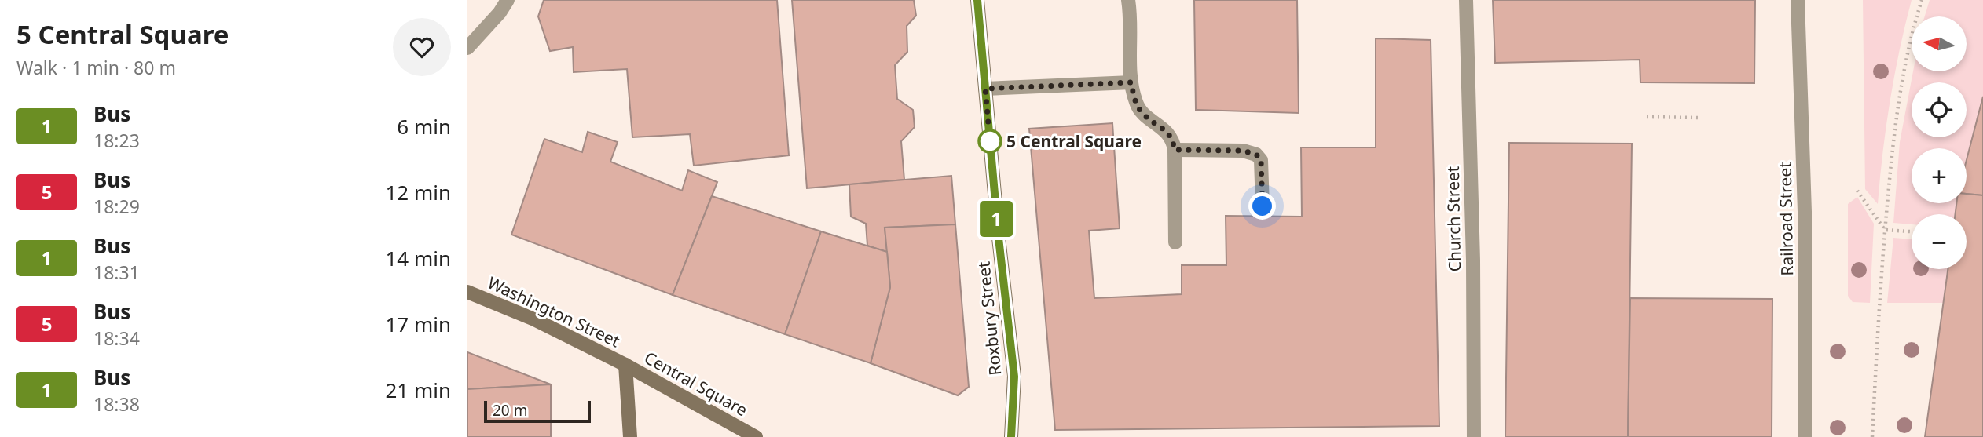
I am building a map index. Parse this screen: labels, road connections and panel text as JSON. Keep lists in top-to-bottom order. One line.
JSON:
{"streets":{"street":["Church Street","Railroad Street","Washington Street","Roxbury Street","Central Square"]},"crossings":[["Washington Street","Central Square"]],"places":["5 Central Square"],"lines":["bus line 1"],"scale_bar":"20 m","north":"left","page":{"heading":["5 Central Square","Walk · 1 min · 80 m"],"on_map":"1","map_buttons":["+","−"],"list":[{"mark":"1","name":"Bus","note":"18:23","value":"6 min"},{"mark":"5","name":"Bus","note":"18:29","value":"12 min"},{"mark":"1","name":"Bus","note":"18:31","value":"14 min"},{"mark":"5","name":"Bus","note":"18:34","value":"17 min"},{"mark":"1","name":"Bus","note":"18:38","value":"21 min"}],"scale":"20 m"}}
